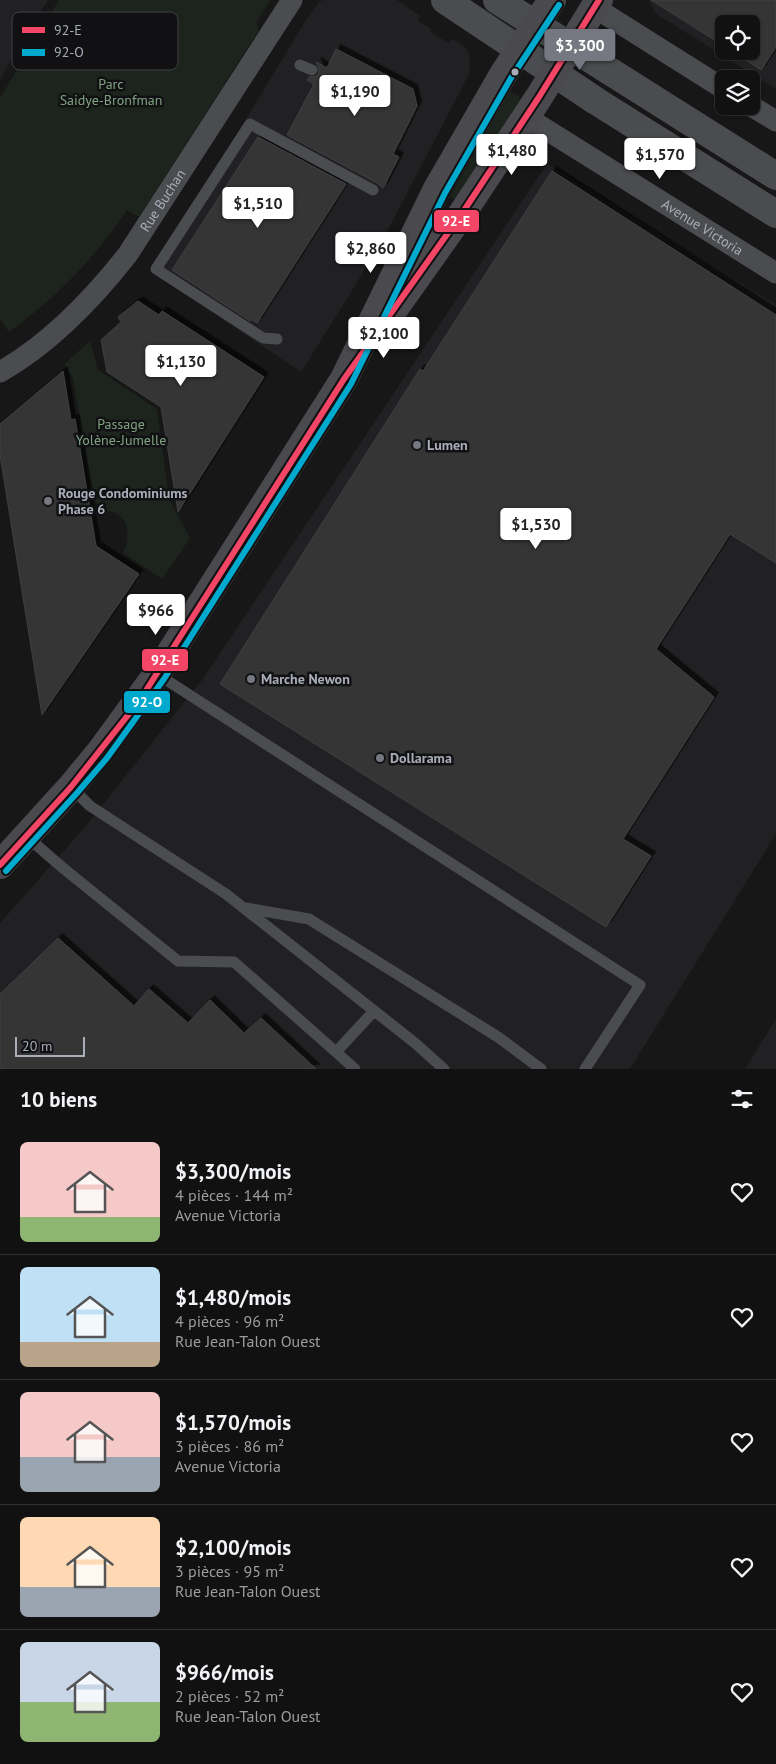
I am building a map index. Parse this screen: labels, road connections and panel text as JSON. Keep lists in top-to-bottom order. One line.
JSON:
{"streets":{"street":["Rue Buchan","Avenue Victoria"]},"parks":["Parc Saidye-Bronfman","Passage Yolène-Jumelle"],"places":["Lumen","Rouge Condominiums Phase 6","Marche Newon","Dollarama"],"lines":["transit line 92-E","transit line 92-O"],"legend":["92-E","92-O"],"scale_bar":"20 m","page":{"price":["$3,300","$1,190","$1,480","$1,570","$1,510","$2,860","$2,100","$1,130","$1,530","$966"],"scale":"20 m","heading":"10 biens","list":[{"name":"$3,300/mois","note":"4 pièces · 144 m² · Avenue Victoria"},{"name":"$1,480/mois","note":"4 pièces · 96 m² · Rue Jean-Talon Ouest"},{"name":"$1,570/mois","note":"3 pièces · 86 m² · Avenue Victoria"},{"name":"$2,100/mois","note":"3 pièces · 95 m² · Rue Jean-Talon Ouest"},{"name":"$966/mois","note":"2 pièces · 52 m² · Rue Jean-Talon Ouest"}]}}
